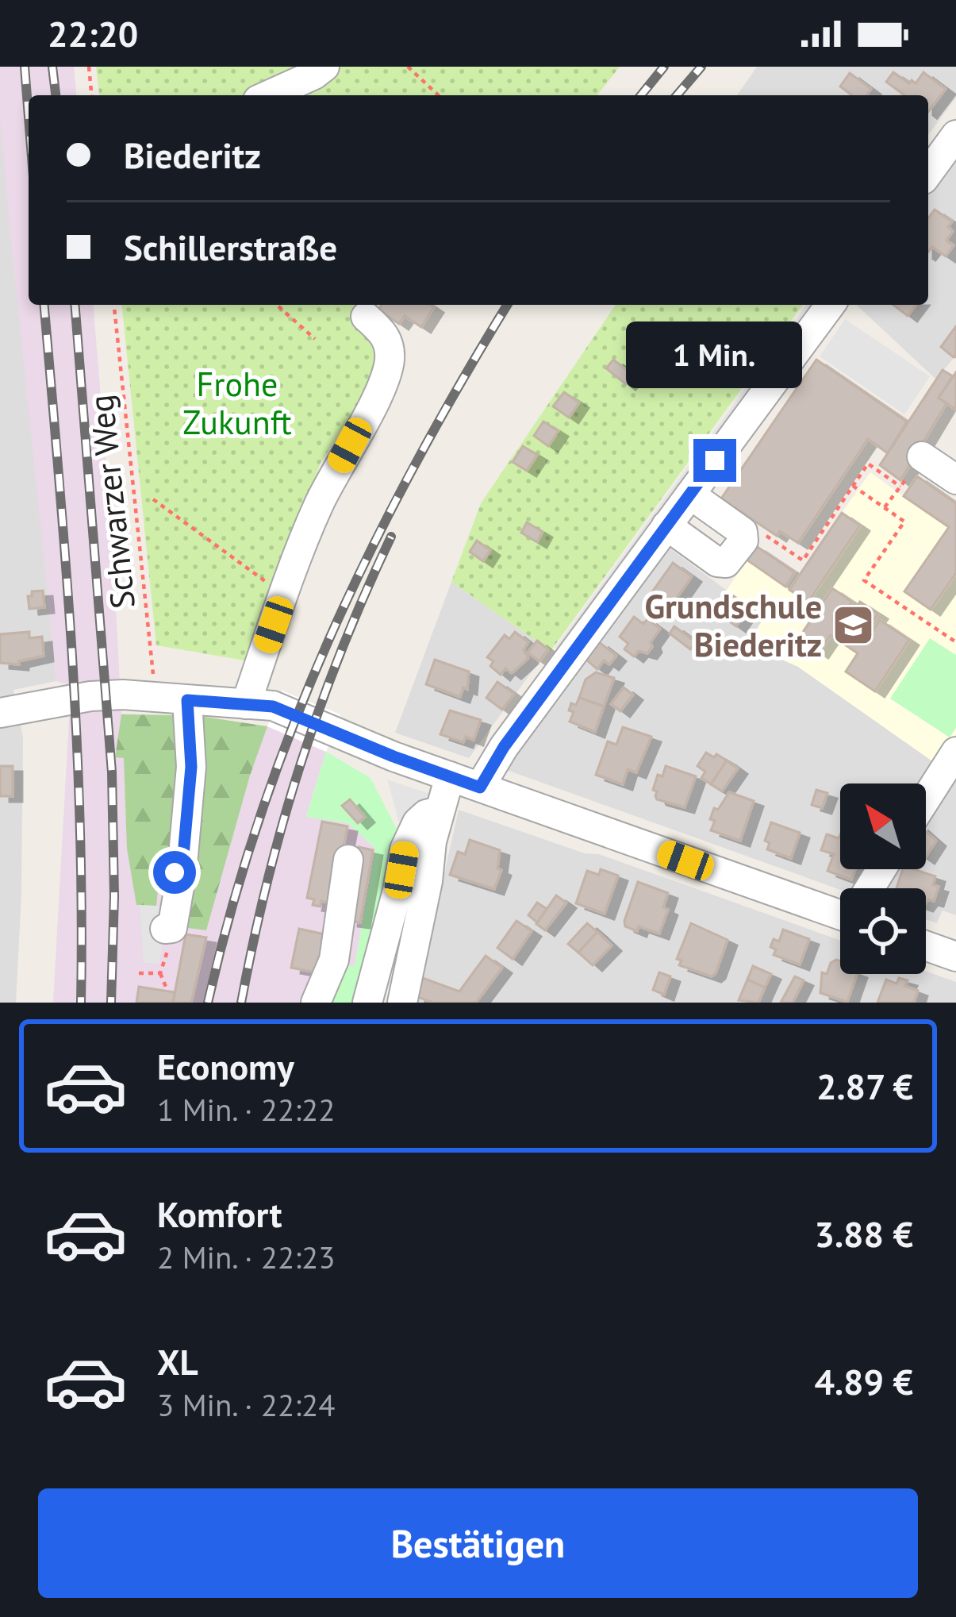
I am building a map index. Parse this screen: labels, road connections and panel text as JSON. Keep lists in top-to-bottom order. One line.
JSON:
{"streets":{"path":["Schwarzer Weg"]},"parks":["Frohe Zukunft"],"places":{"school or university":["Grundschule Biederitz"]},"north":"top left","page":{"status":"22:20","banner":["Biederitz","Schillerstraße"],"bubble":"1 Min.","list":[{"name":"Economy","note":"1 Min. · 22:22","value":"2.87 €"},{"name":"Komfort","note":"2 Min. · 22:23","value":"3.88 €"},{"name":"XL","note":"3 Min. · 22:24","value":"4.89 €"}],"buttons":"Bestätigen"}}
